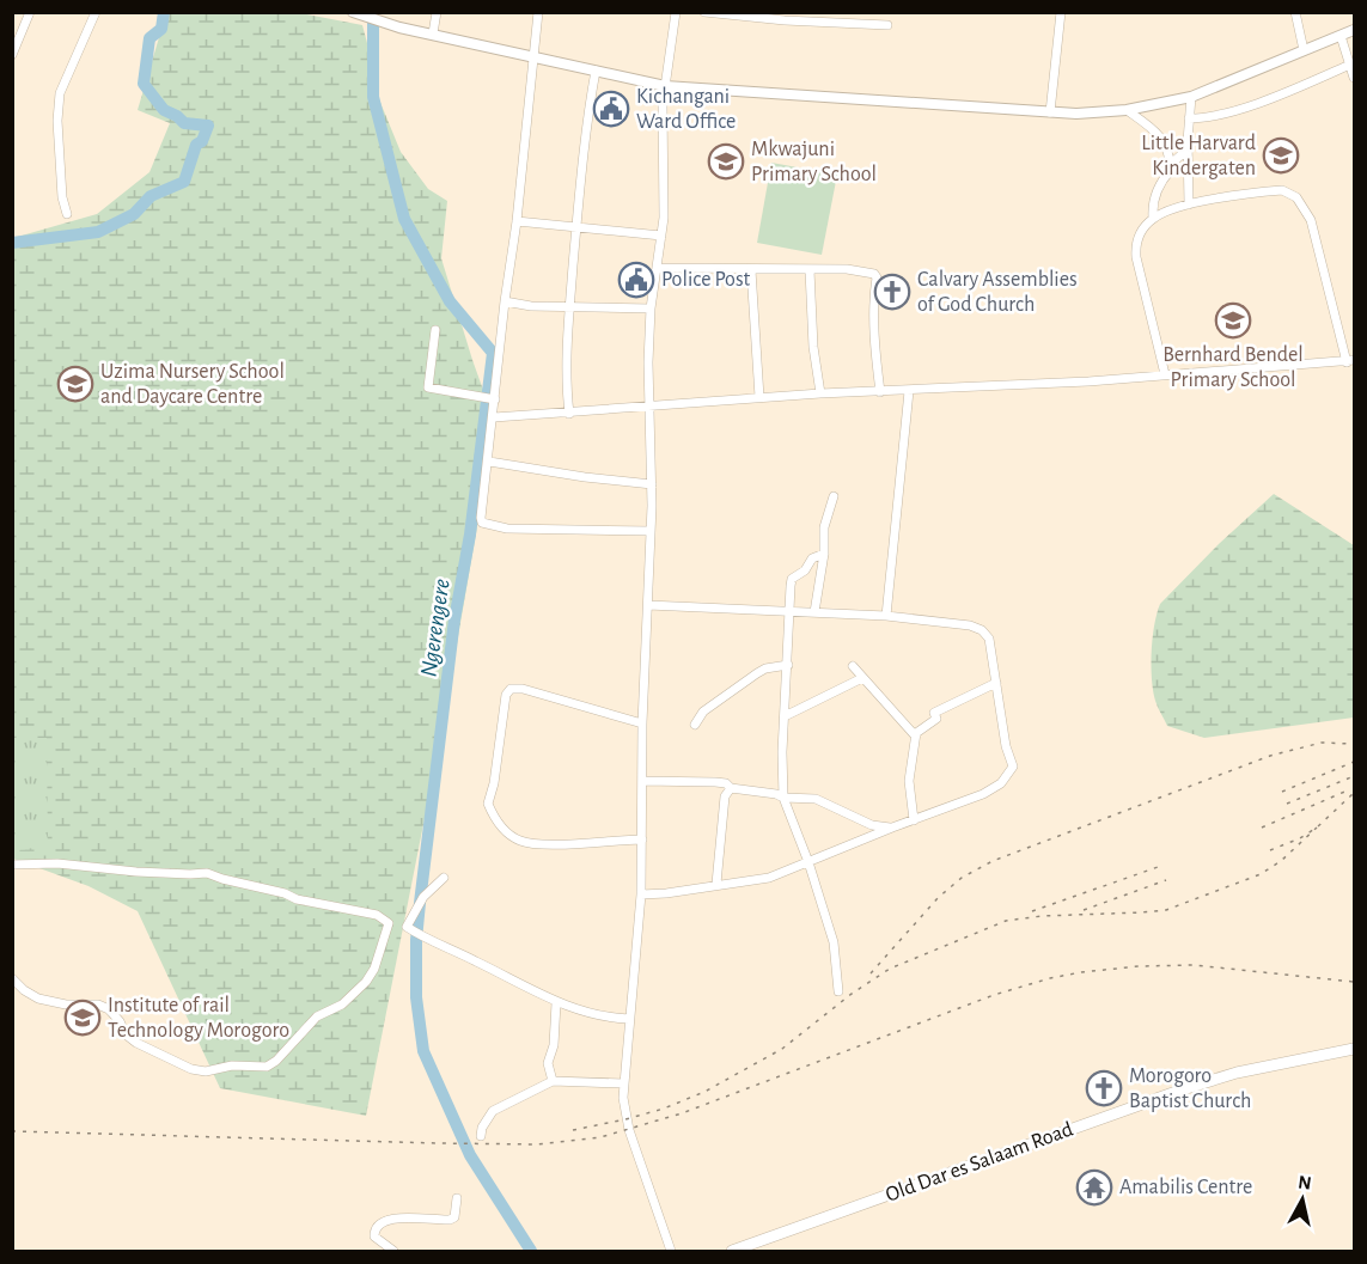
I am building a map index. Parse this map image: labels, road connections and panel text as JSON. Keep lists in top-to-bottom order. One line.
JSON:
{"streets":{"main road":["Old Dar es Salaam Road"]},"water":["Ngerengere"],"places":{"public building":["Kichangani Ward Office","Police Post"],"school or university":["Little Harvard Kindergaten","Mkwajuni Primary School","Bernhard Bendel Primary School","Uzima Nursery School and Daycare Centre","Institute of rail Technology Morogoro"],"church":["Calvary Assemblies of God Church","Morogoro Baptist Church"],"temple":["Amabilis Centre"]},"north":"top"}
